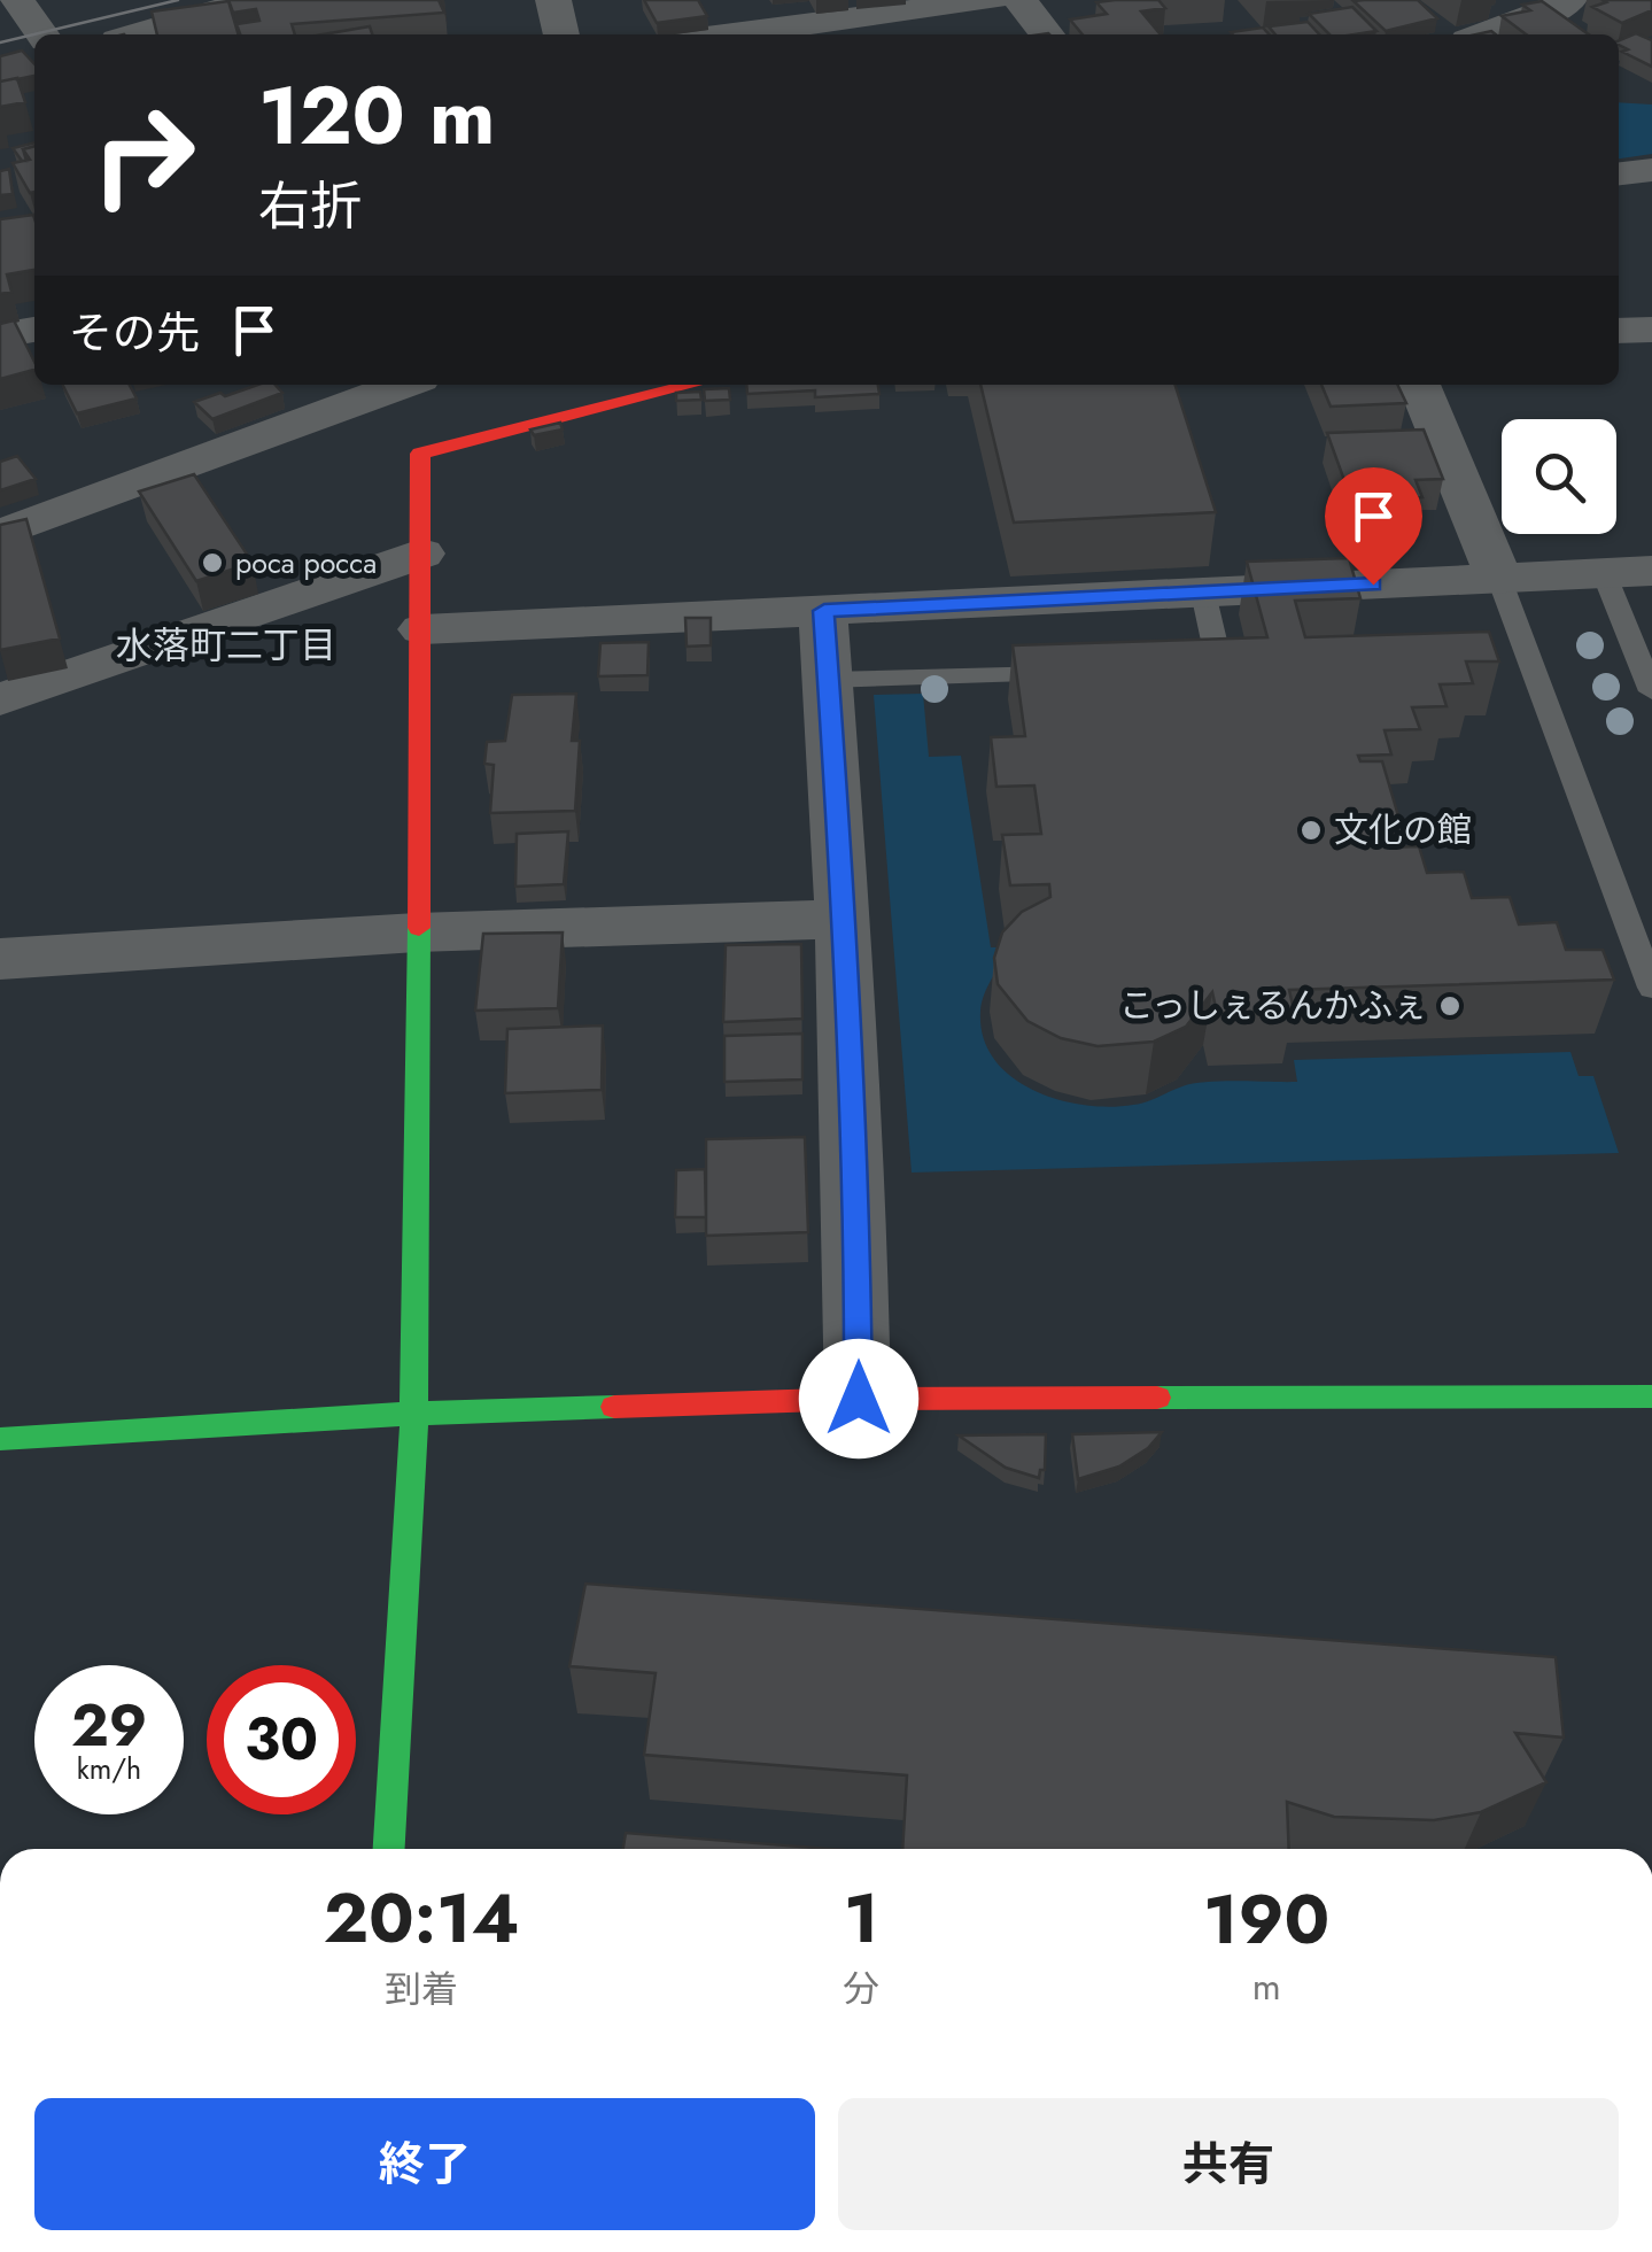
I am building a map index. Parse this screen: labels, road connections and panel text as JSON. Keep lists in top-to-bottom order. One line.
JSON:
{"districts":["水落町二丁目"],"places":["poca pocca","文化の館","こっしぇるんかふぇ"],"page":{"turn":["120 m","右折"],"then":"その先","speed":"29 km/h","limit":"30","eta":["20:14","到着","1","分","190","m"],"buttons":["終了","共有"]}}
